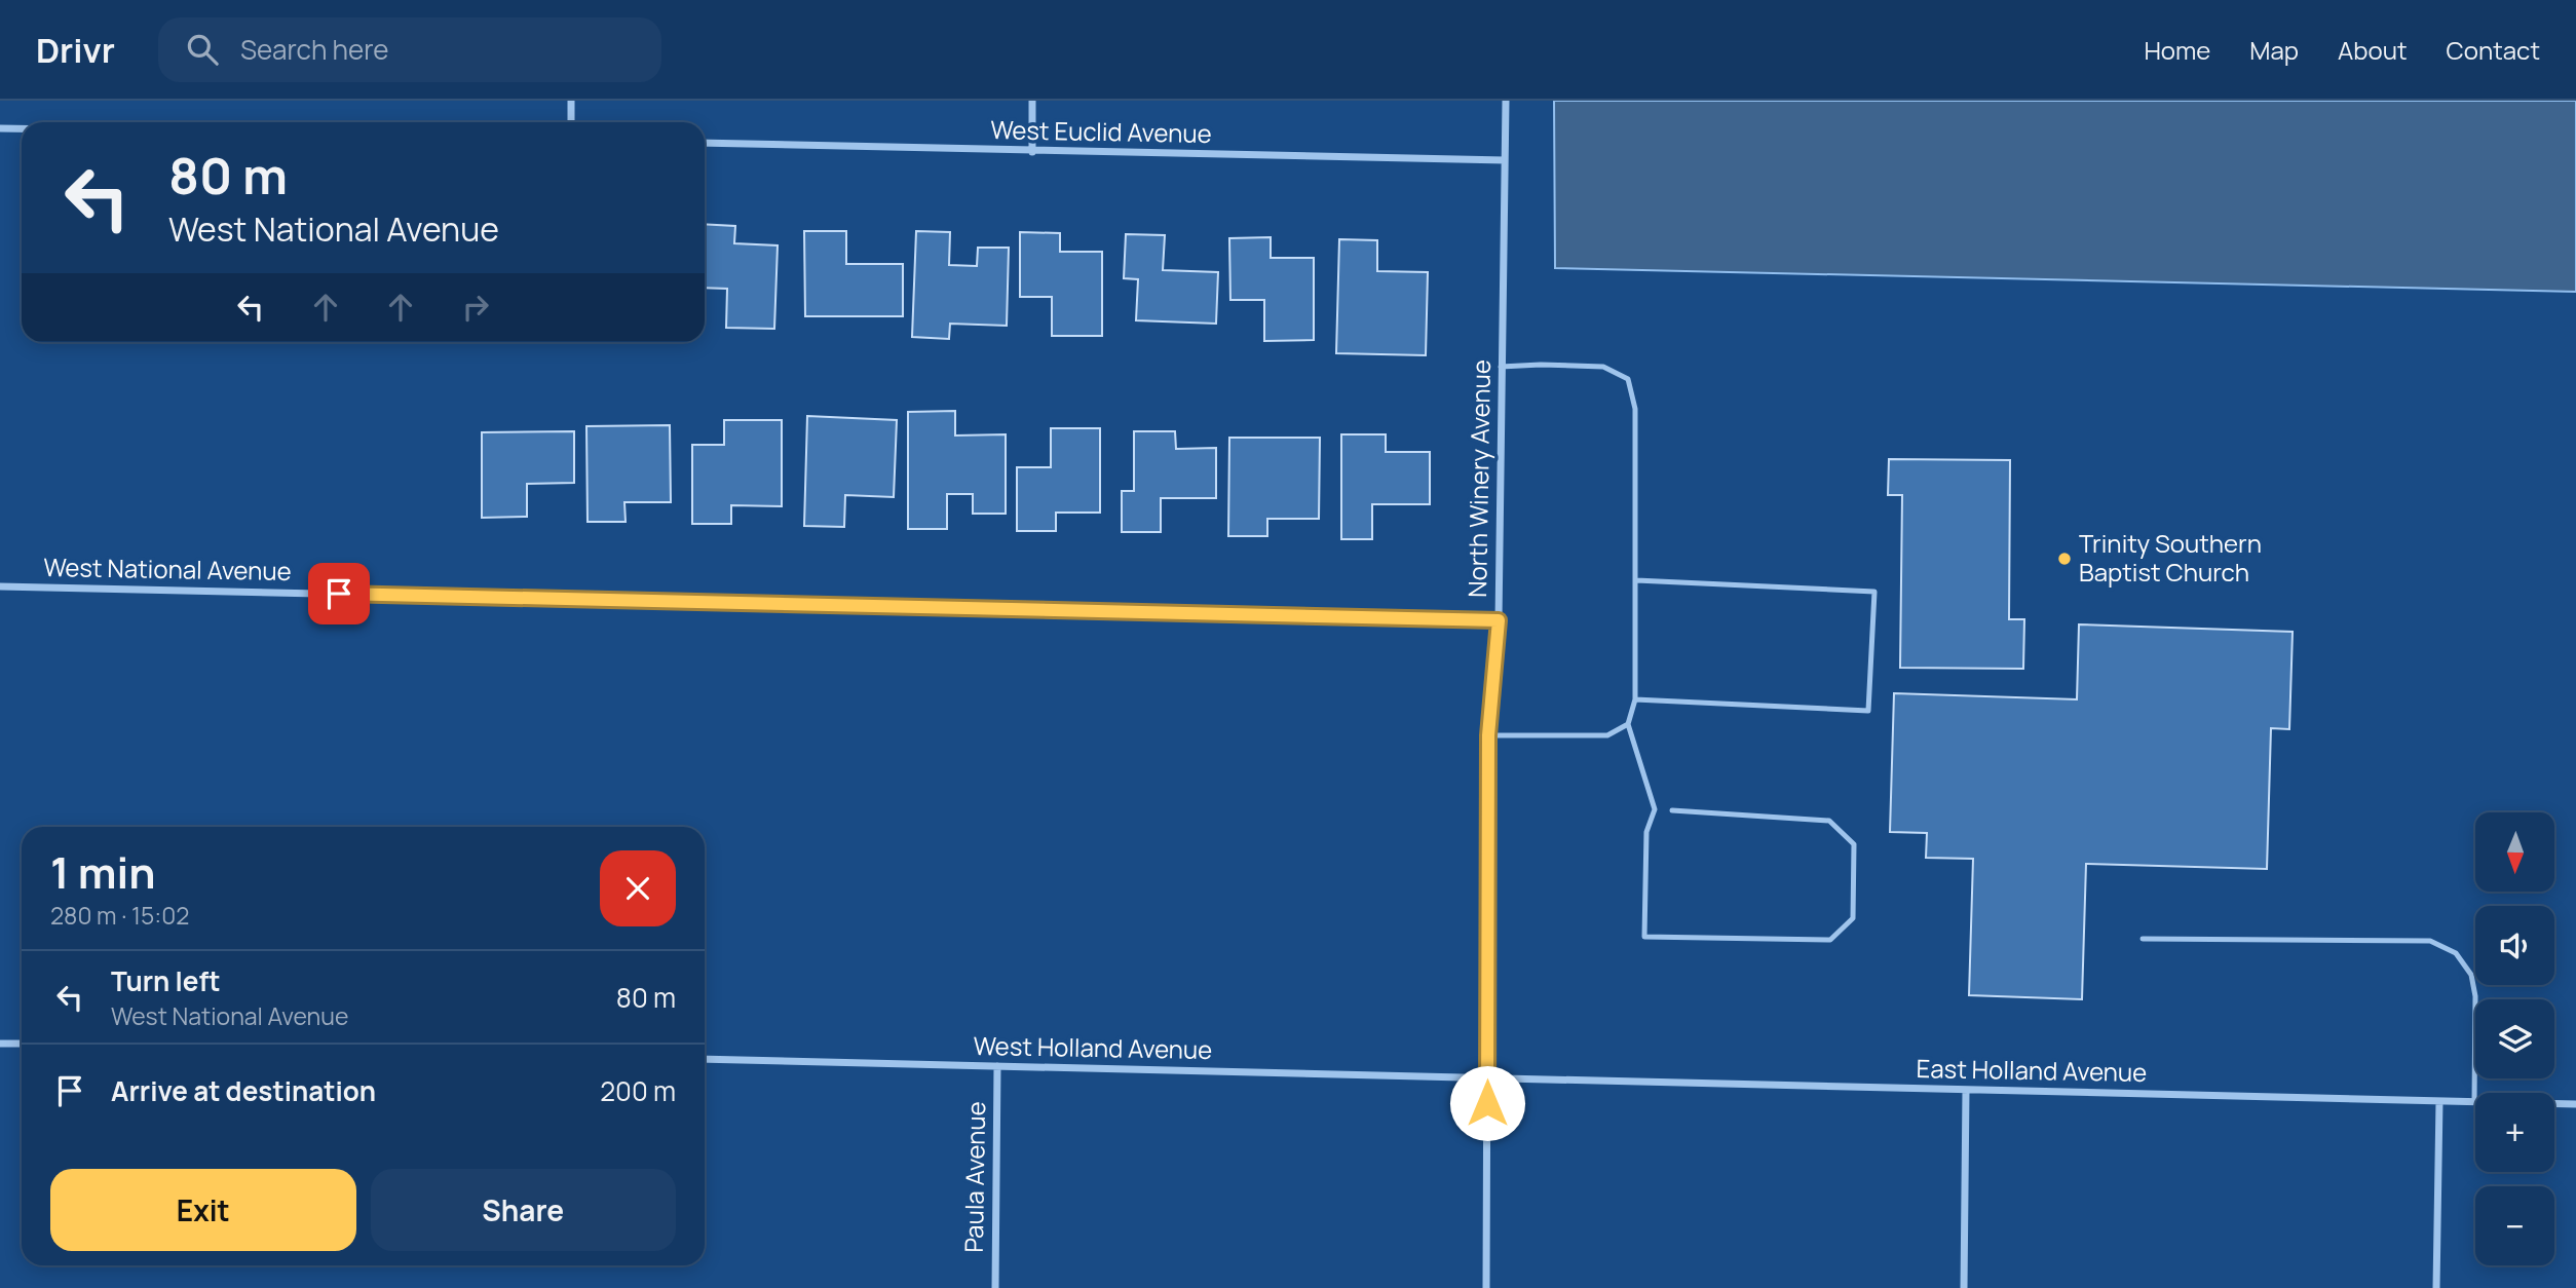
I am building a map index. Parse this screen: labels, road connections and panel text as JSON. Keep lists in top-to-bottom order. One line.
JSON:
{"streets":{"street":["West Euclid Avenue","North Winery Avenue","West National Avenue","West Holland Avenue","East Holland Avenue","Paula Avenue"]},"crossings":[["West Euclid Avenue","North Winery Avenue"],["North Winery Avenue","West National Avenue"],["North Winery Avenue","West Holland Avenue"],["North Winery Avenue","East Holland Avenue"],["West Holland Avenue","East Holland Avenue"],["West Holland Avenue","Paula Avenue"]],"places":["Trinity Southern Baptist Church"],"north":"bottom","page":{"header":"Drivr","search":"Search here","nav":["Home","Map","About","Contact"],"turn":["80 m","West National Avenue"],"map_buttons":["+","−"],"heading":["1 min","280 m · 15:02"],"list":[{"name":"Turn left","note":"West National Avenue","value":"80 m"},{"name":"Arrive at destination","value":"200 m"}],"buttons":["Exit","Share"]}}
